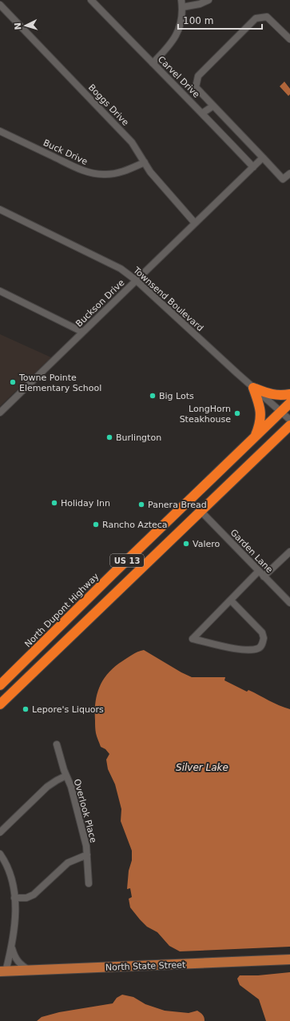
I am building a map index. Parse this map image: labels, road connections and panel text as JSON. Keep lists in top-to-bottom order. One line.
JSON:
{"streets":{"highway":["US 13","North Dupont Highway"],"main road":["North State Street"],"street":["Carvel Drive","Boggs Drive","Buck Drive","Townsend Boulevard","Buckson Drive","Garden Lane","Overlook Place"]},"crossings":[["Carvel Drive","Buckson Drive"],["Boggs Drive","Buck Drive"],["Boggs Drive","Buckson Drive"],["Townsend Boulevard","Buckson Drive"],["Townsend Boulevard","North Dupont Highway"],["Garden Lane","US 13"]],"water":["Silver Lake"],"places":["Towne Pointe Elementary School","Big Lots","LongHorn Steakhouse","Burlington","Holiday Inn","Panera Bread","Rancho Azteca","Valero","Lepore's Liquors"],"scale_bar":"100 m","north":"left"}
